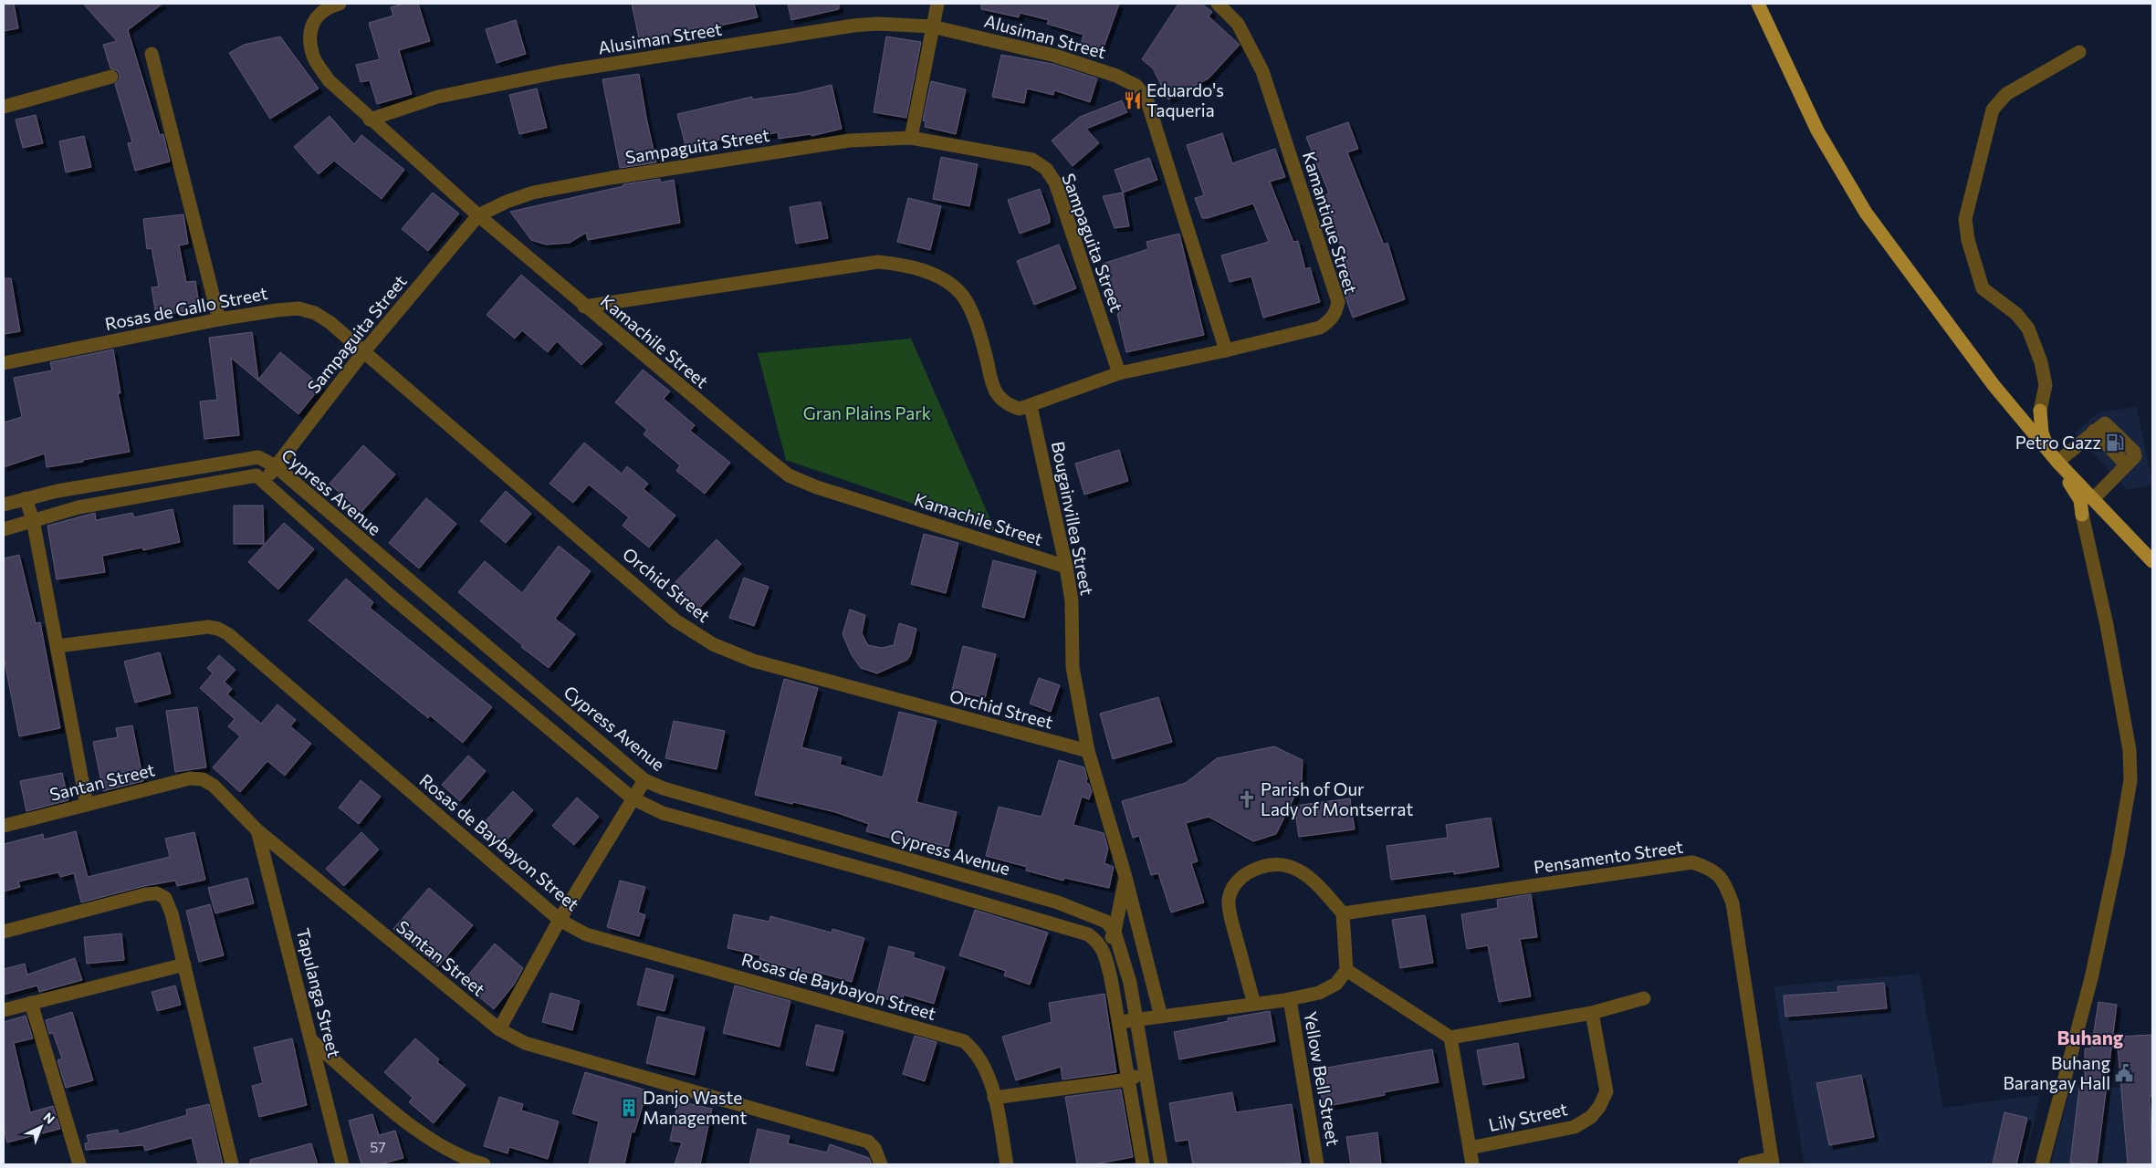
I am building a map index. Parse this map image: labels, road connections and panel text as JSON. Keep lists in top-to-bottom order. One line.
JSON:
{"streets":{"street":["Alusiman Street","Sampaguita Street","Kamantique Street","Rosas de Gallo Street","Kamachile Street","Cypress Avenue","Bougainvillea Street","Orchid Street","Santan Street","Rosas de Baybayon Street","Pensamento Street","Tapulanga Street","Yellow Bell Street","Lily Street"]},"crossings":[["Alusiman Street","Kamantique Street"],["Alusiman Street","Kamachile Street"],["Sampaguita Street","Kamantique Street"],["Sampaguita Street","Rosas de Gallo Street"],["Sampaguita Street","Kamachile Street"],["Sampaguita Street","Cypress Avenue"],["Sampaguita Street","Orchid Street"],["Kamantique Street","Bougainvillea Street"],["Rosas de Gallo Street","Orchid Street"],["Kamachile Street","Bougainvillea Street"],["Cypress Avenue","Bougainvillea Street"],["Bougainvillea Street","Orchid Street"],["Santan Street","Tapulanga Street"],["Pensamento Street","Yellow Bell Street"]],"districts":["Buhang"],"parks":["Gran Plains Park"],"places":{"restaurant":["Eduardo's Taqueria"],"fuel station":["Petro Gazz"],"church":["Parish of Our Lady of Montserrat"],"public building":["Buhang Barangay Hall"],"building":["Danjo Waste Management"]},"house_numbers":["57"],"north":"top right"}
